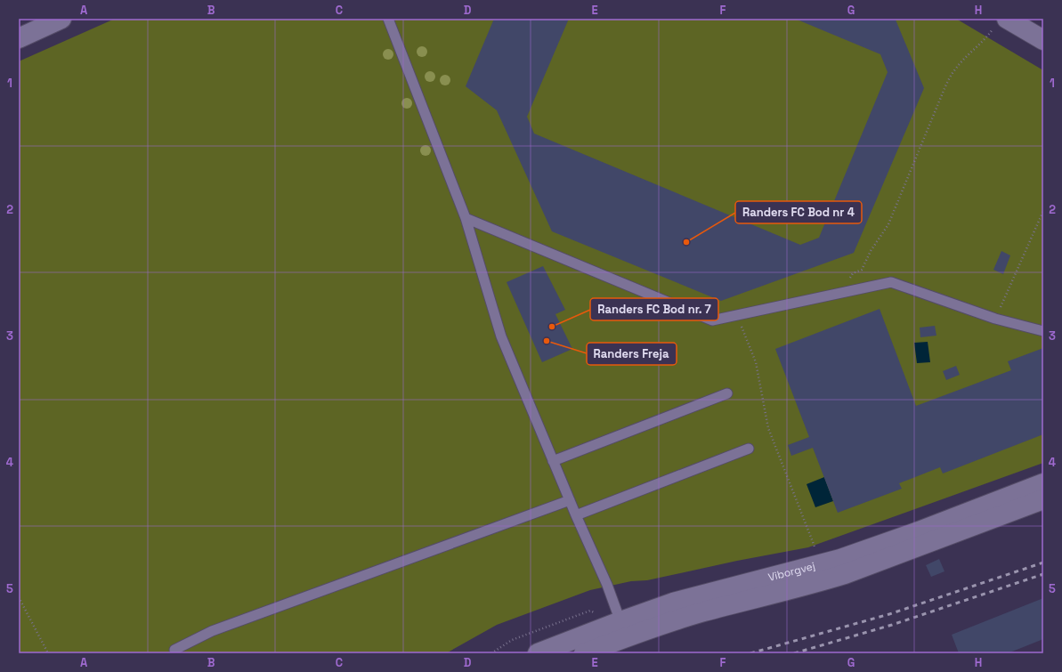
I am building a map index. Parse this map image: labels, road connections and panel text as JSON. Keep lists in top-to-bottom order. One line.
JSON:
{"streets":{"street":["Viborgvej"]},"places":["Randers FC Bod nr 4","Randers FC Bod nr. 7","Randers Freja"],"grid":{"columns":["A","B","C","D","E","F","G","H"],"rows":["1","2","3","4","5"]}}
